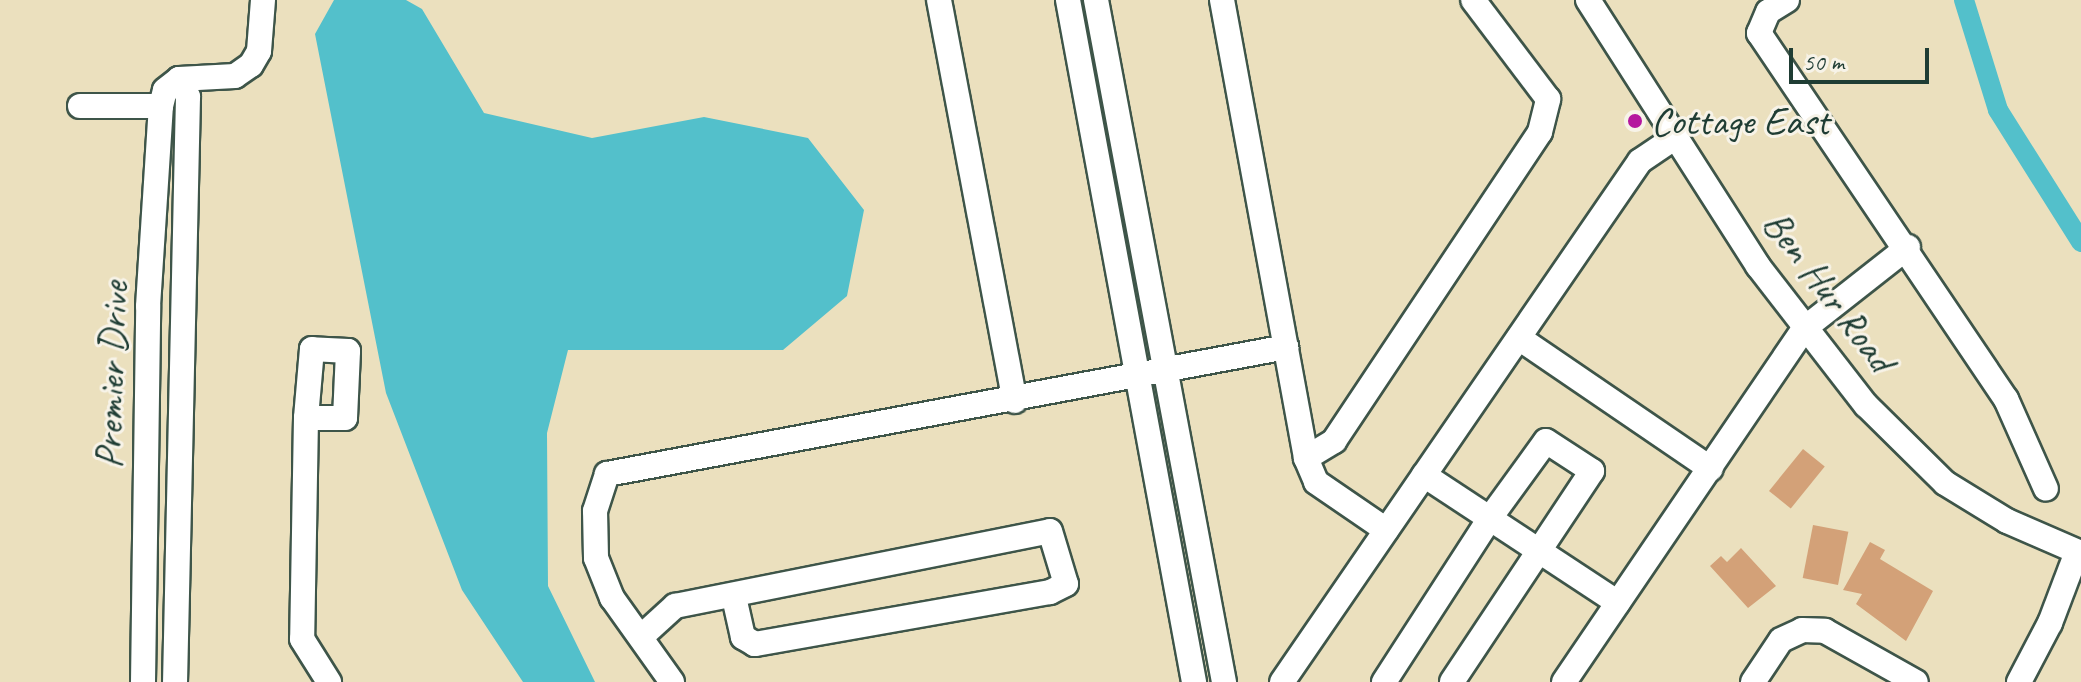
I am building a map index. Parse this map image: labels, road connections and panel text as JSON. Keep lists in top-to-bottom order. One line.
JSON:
{"streets":{"street":["Ben Hur Road","Premier Drive"]},"places":["Cottage East"],"scale_bar":"50 m"}
